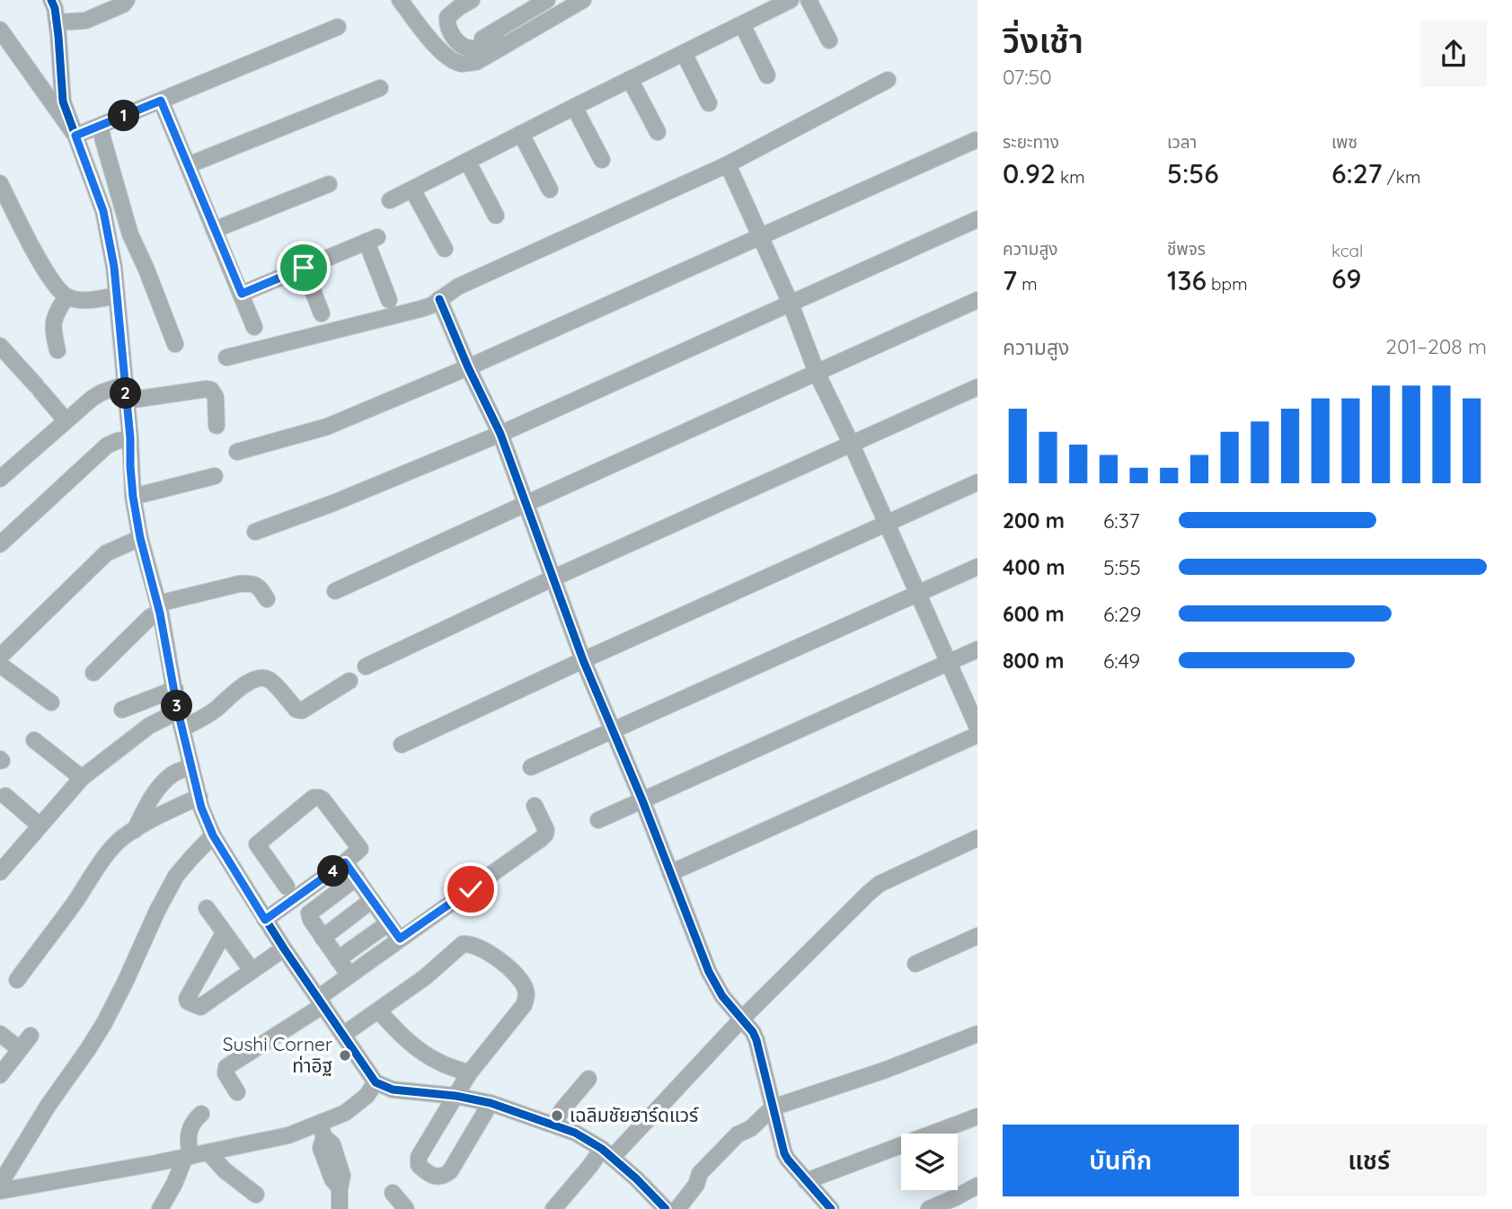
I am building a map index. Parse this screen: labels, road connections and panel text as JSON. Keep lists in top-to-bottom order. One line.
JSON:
{"places":["Sushi Corner ท่าอิฐ","เฉลิมชัยฮาร์ดแวร์"],"page":{"heading":["วิ่งเช้า","07:50"],"pins":["1","2","3","4"],"stats":[["ระยะทาง","0.92 km"],["เวลา","5:56"],["เพซ","6:27 /km"],["ความสูง","7 m"],["ชีพจร","136 bpm"],["kcal","69"]],"chart":["ความสูง","201–208 m"],"list":[{"name":"200 m","note":"6:37"},{"name":"400 m","note":"5:55"},{"name":"600 m","note":"6:29"},{"name":"800 m","note":"6:49"}],"buttons":["บันทึก","แชร์"]}}
